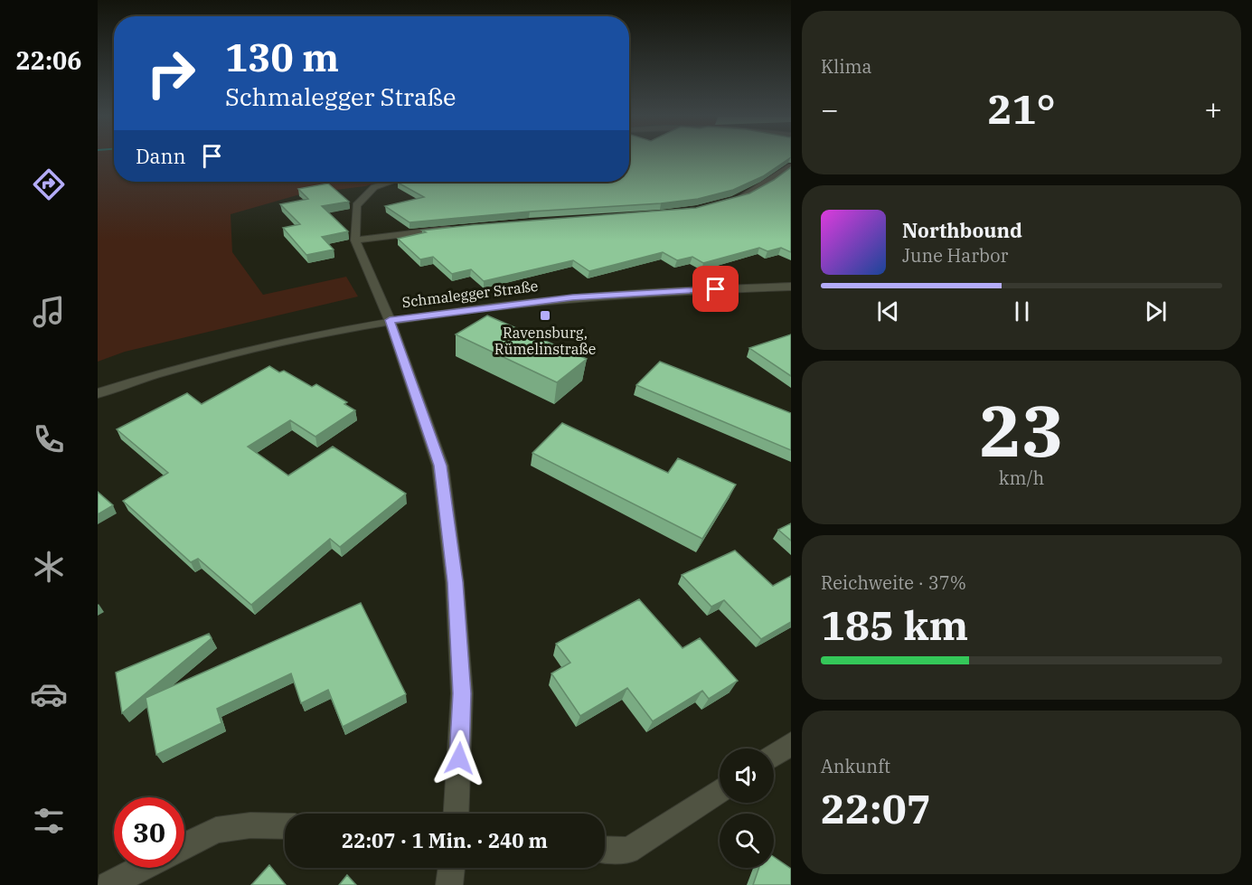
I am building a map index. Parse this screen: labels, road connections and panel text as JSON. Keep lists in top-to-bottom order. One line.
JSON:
{"streets":{"street":["Schmalegger Straße"]},"places":{"transit":["Ravensburg, Rümelinstraße"]},"page":{"tabs":"22:06","tile":["Klima",["23","km/h"],["Reichweite · 37%","185 km"],["Ankunft","22:07"]],"turn":["130 m","Schmalegger Straße"],"heat":["−","21°","+"],"then":"Dann","song":["Northbound","June Harbor"],"limit":"30","trip":"22:07 · 1 Min. · 240 m"}}
